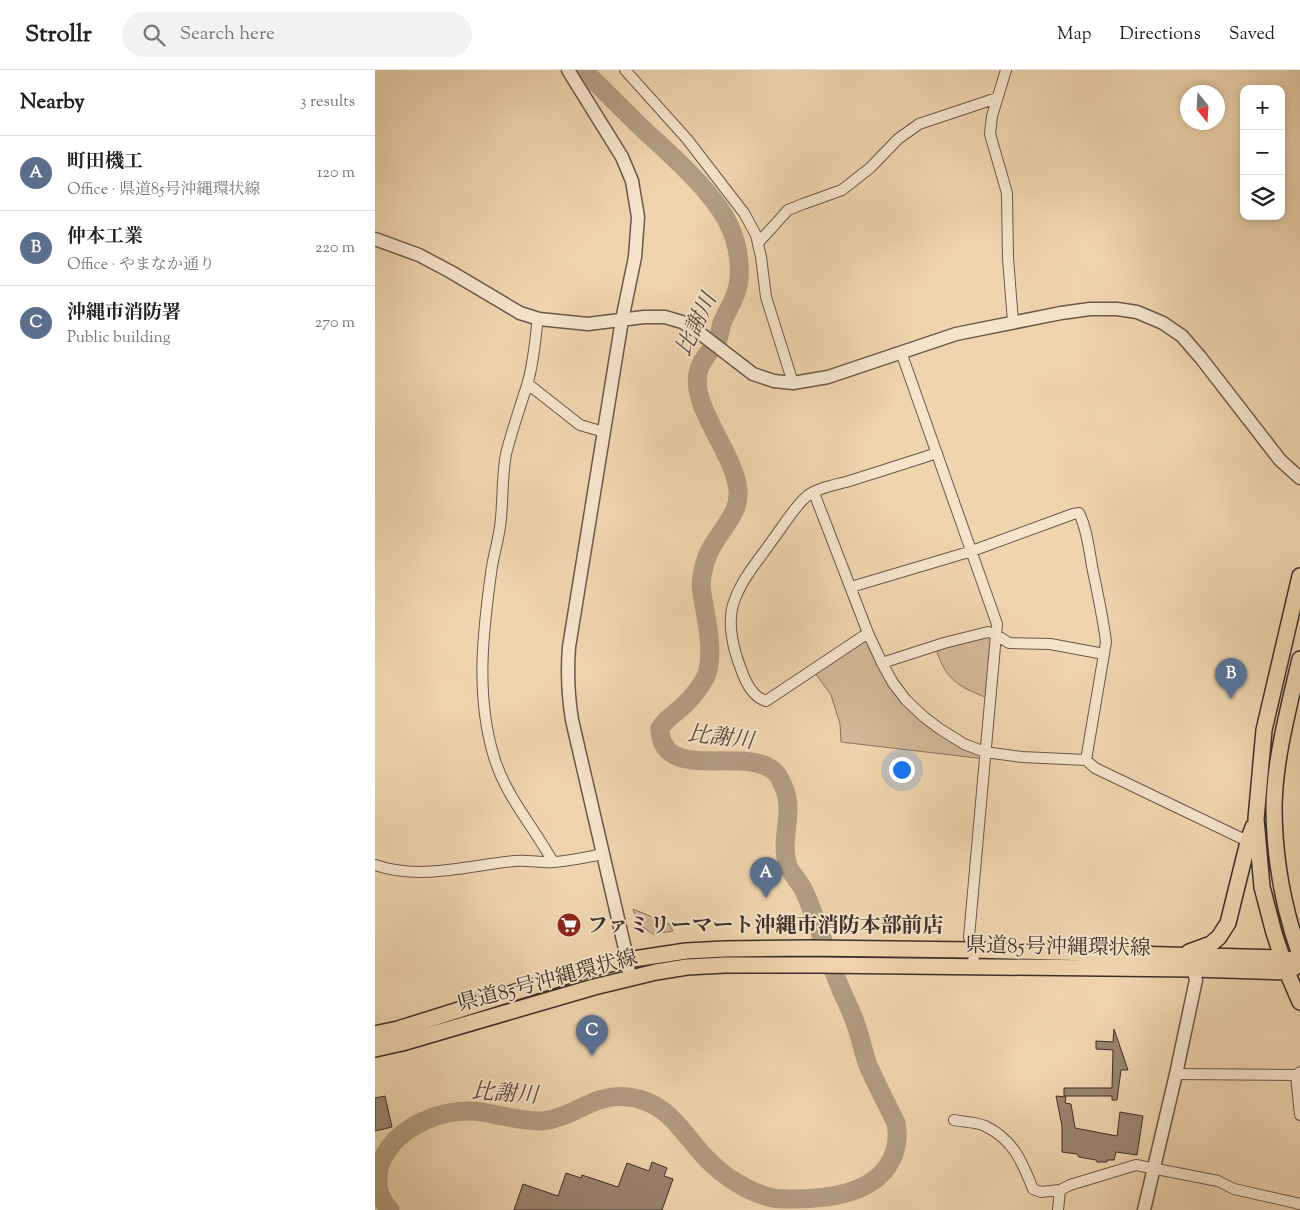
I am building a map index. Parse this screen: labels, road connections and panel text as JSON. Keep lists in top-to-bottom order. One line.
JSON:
{"streets":{"main road":["県道85号沖縄環状線"]},"water":["比謝川"],"places":{"supermarket":["ファミリーマート沖縄市消防本部前店"]},"north":"bottom","page":{"header":"Strollr","search":"Search here","nav":["Map","Directions","Saved"],"heading":["Nearby","3 results"],"map_buttons":["+","−"],"list":[{"mark":"A","name":"町田機工","note":"Office · 県道85号沖縄環状線","value":"120 m"},{"mark":"B","name":"仲本工業","note":"Office · やまなか通り","value":"220 m"},{"mark":"C","name":"沖縄市消防署","note":"Public building","value":"270 m"}],"pins":["B","A","C"]}}
